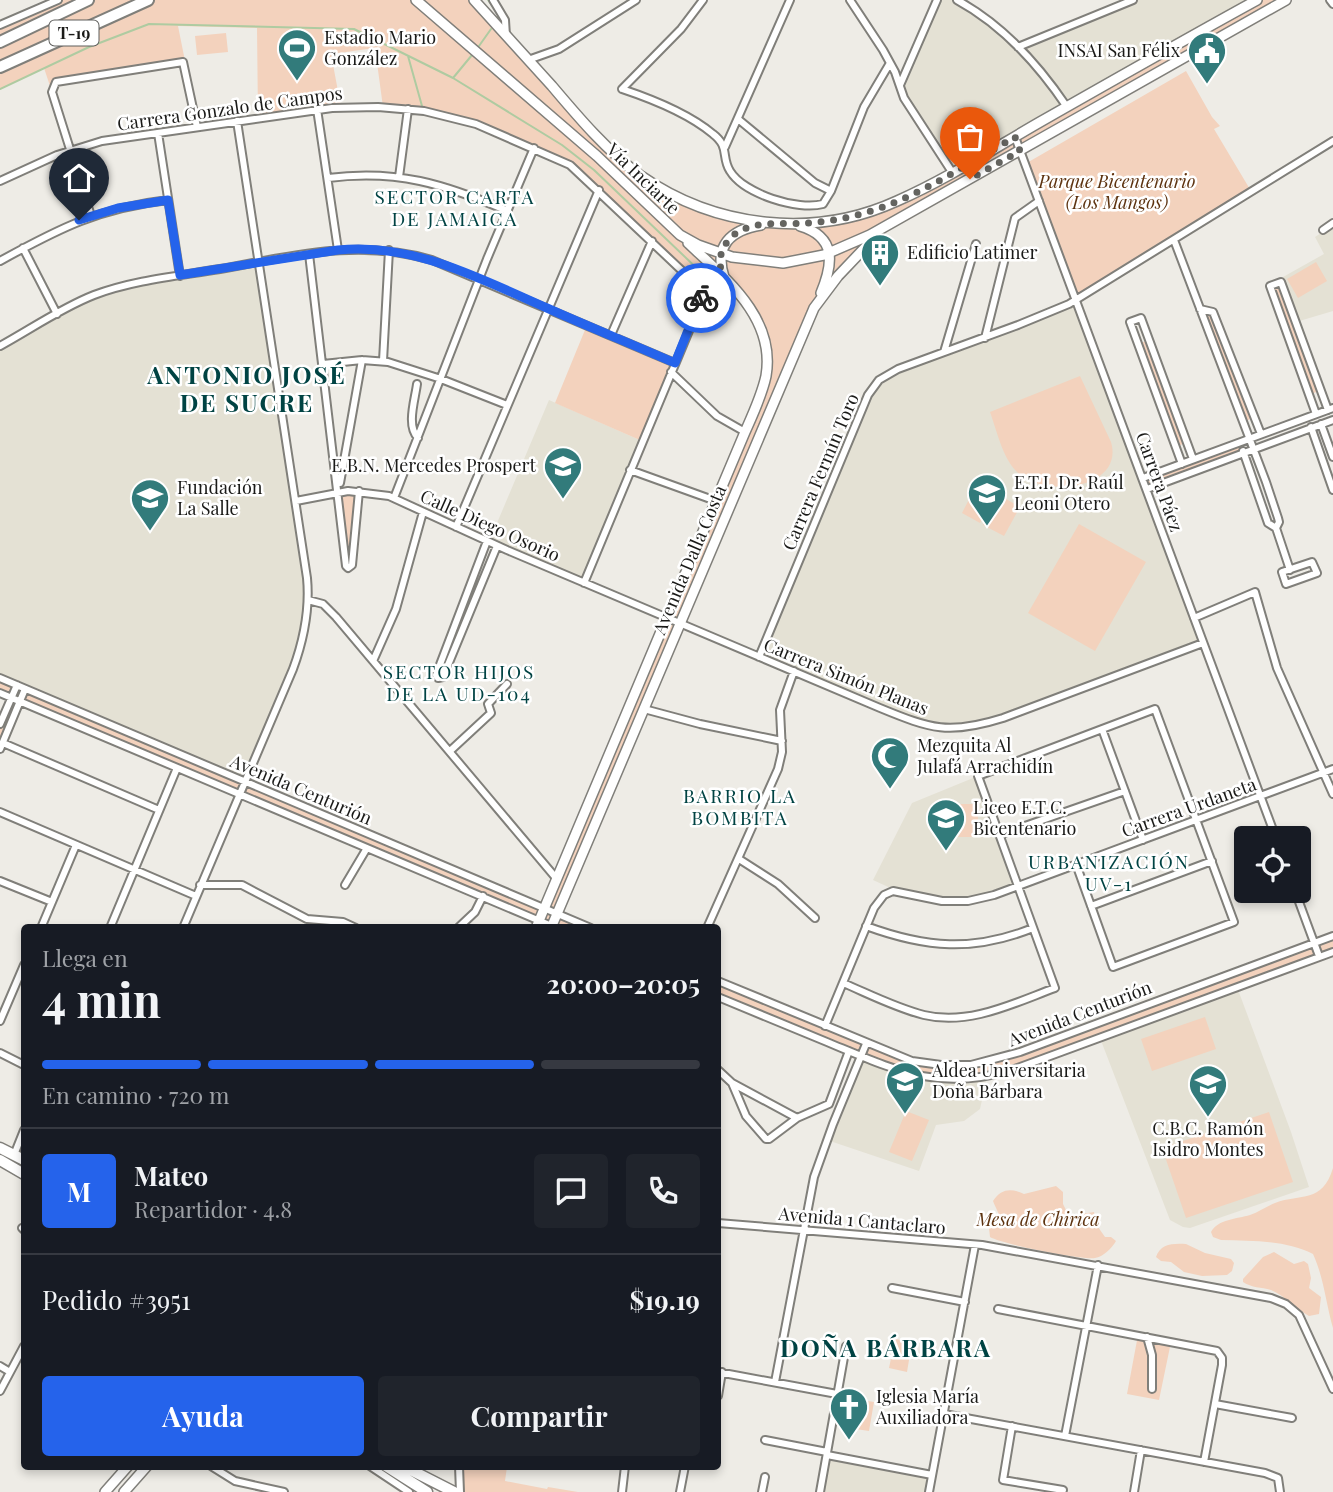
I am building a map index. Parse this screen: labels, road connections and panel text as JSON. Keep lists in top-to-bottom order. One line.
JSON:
{"streets":{"highway":["T-19"],"street":["Carrera Gonzalo de Campos","Vía Inciarte","Carrera Fermín Toro","Carrera Páez","Calle Diego Osorio","Avenida Dalla Costa","Carrera Simón Planas","Avenida Centurión","Carrera Urdaneta","Avenida 1 Cantaclaro"]},"crossings":[["Vía Inciarte","Avenida Dalla Costa"],["Carrera Fermín Toro","Carrera Páez"],["Carrera Fermín Toro","Carrera Simón Planas"],["Carrera Páez","Carrera Simón Planas"],["Carrera Páez","Carrera Urdaneta"],["Calle Diego Osorio","Avenida Dalla Costa"],["Calle Diego Osorio","Carrera Simón Planas"],["Avenida Dalla Costa","Carrera Simón Planas"],["Avenida Dalla Costa","Avenida Centurión"]],"districts":["SECTOR CARTA DE JAMAICA","ANTONIO JOSÉ DE SUCRE","SECTOR HIJOS DE LA UD-104","BARRIO LA BOMBITA","URBANIZACIÓN UV-1","DOÑA BÁRBARA"],"parks":["Parque Bicentenario (Los Mangos)","Mesa de Chirica"],"places":{"sports":["Estadio Mario González"],"public building":["INSAI San Félix"],"building":["Edificio Latimer"],"school or university":["E.B.N. Mercedes Prospert","E.T.I. Dr. Raúl Leoni Otero","Fundación La Salle","Liceo E.T.C. Bicentenario","Aldea Universitaria Doña Bárbara","C.B.C. Ramón Isidro Montes"],"mosque":["Mezquita Al Julafá Arrachidín"],"church":["Iglesia María Auxiliadora"]},"page":{"heading":["4 min","Llega en","20:00–20:05"],"panel":["Mateo","Repartidor · 4.8","Pedido #3951","$19.19"],"bar":"En camino · 720 m","round":"M","buttons":["Ayuda","Compartir"]}}
